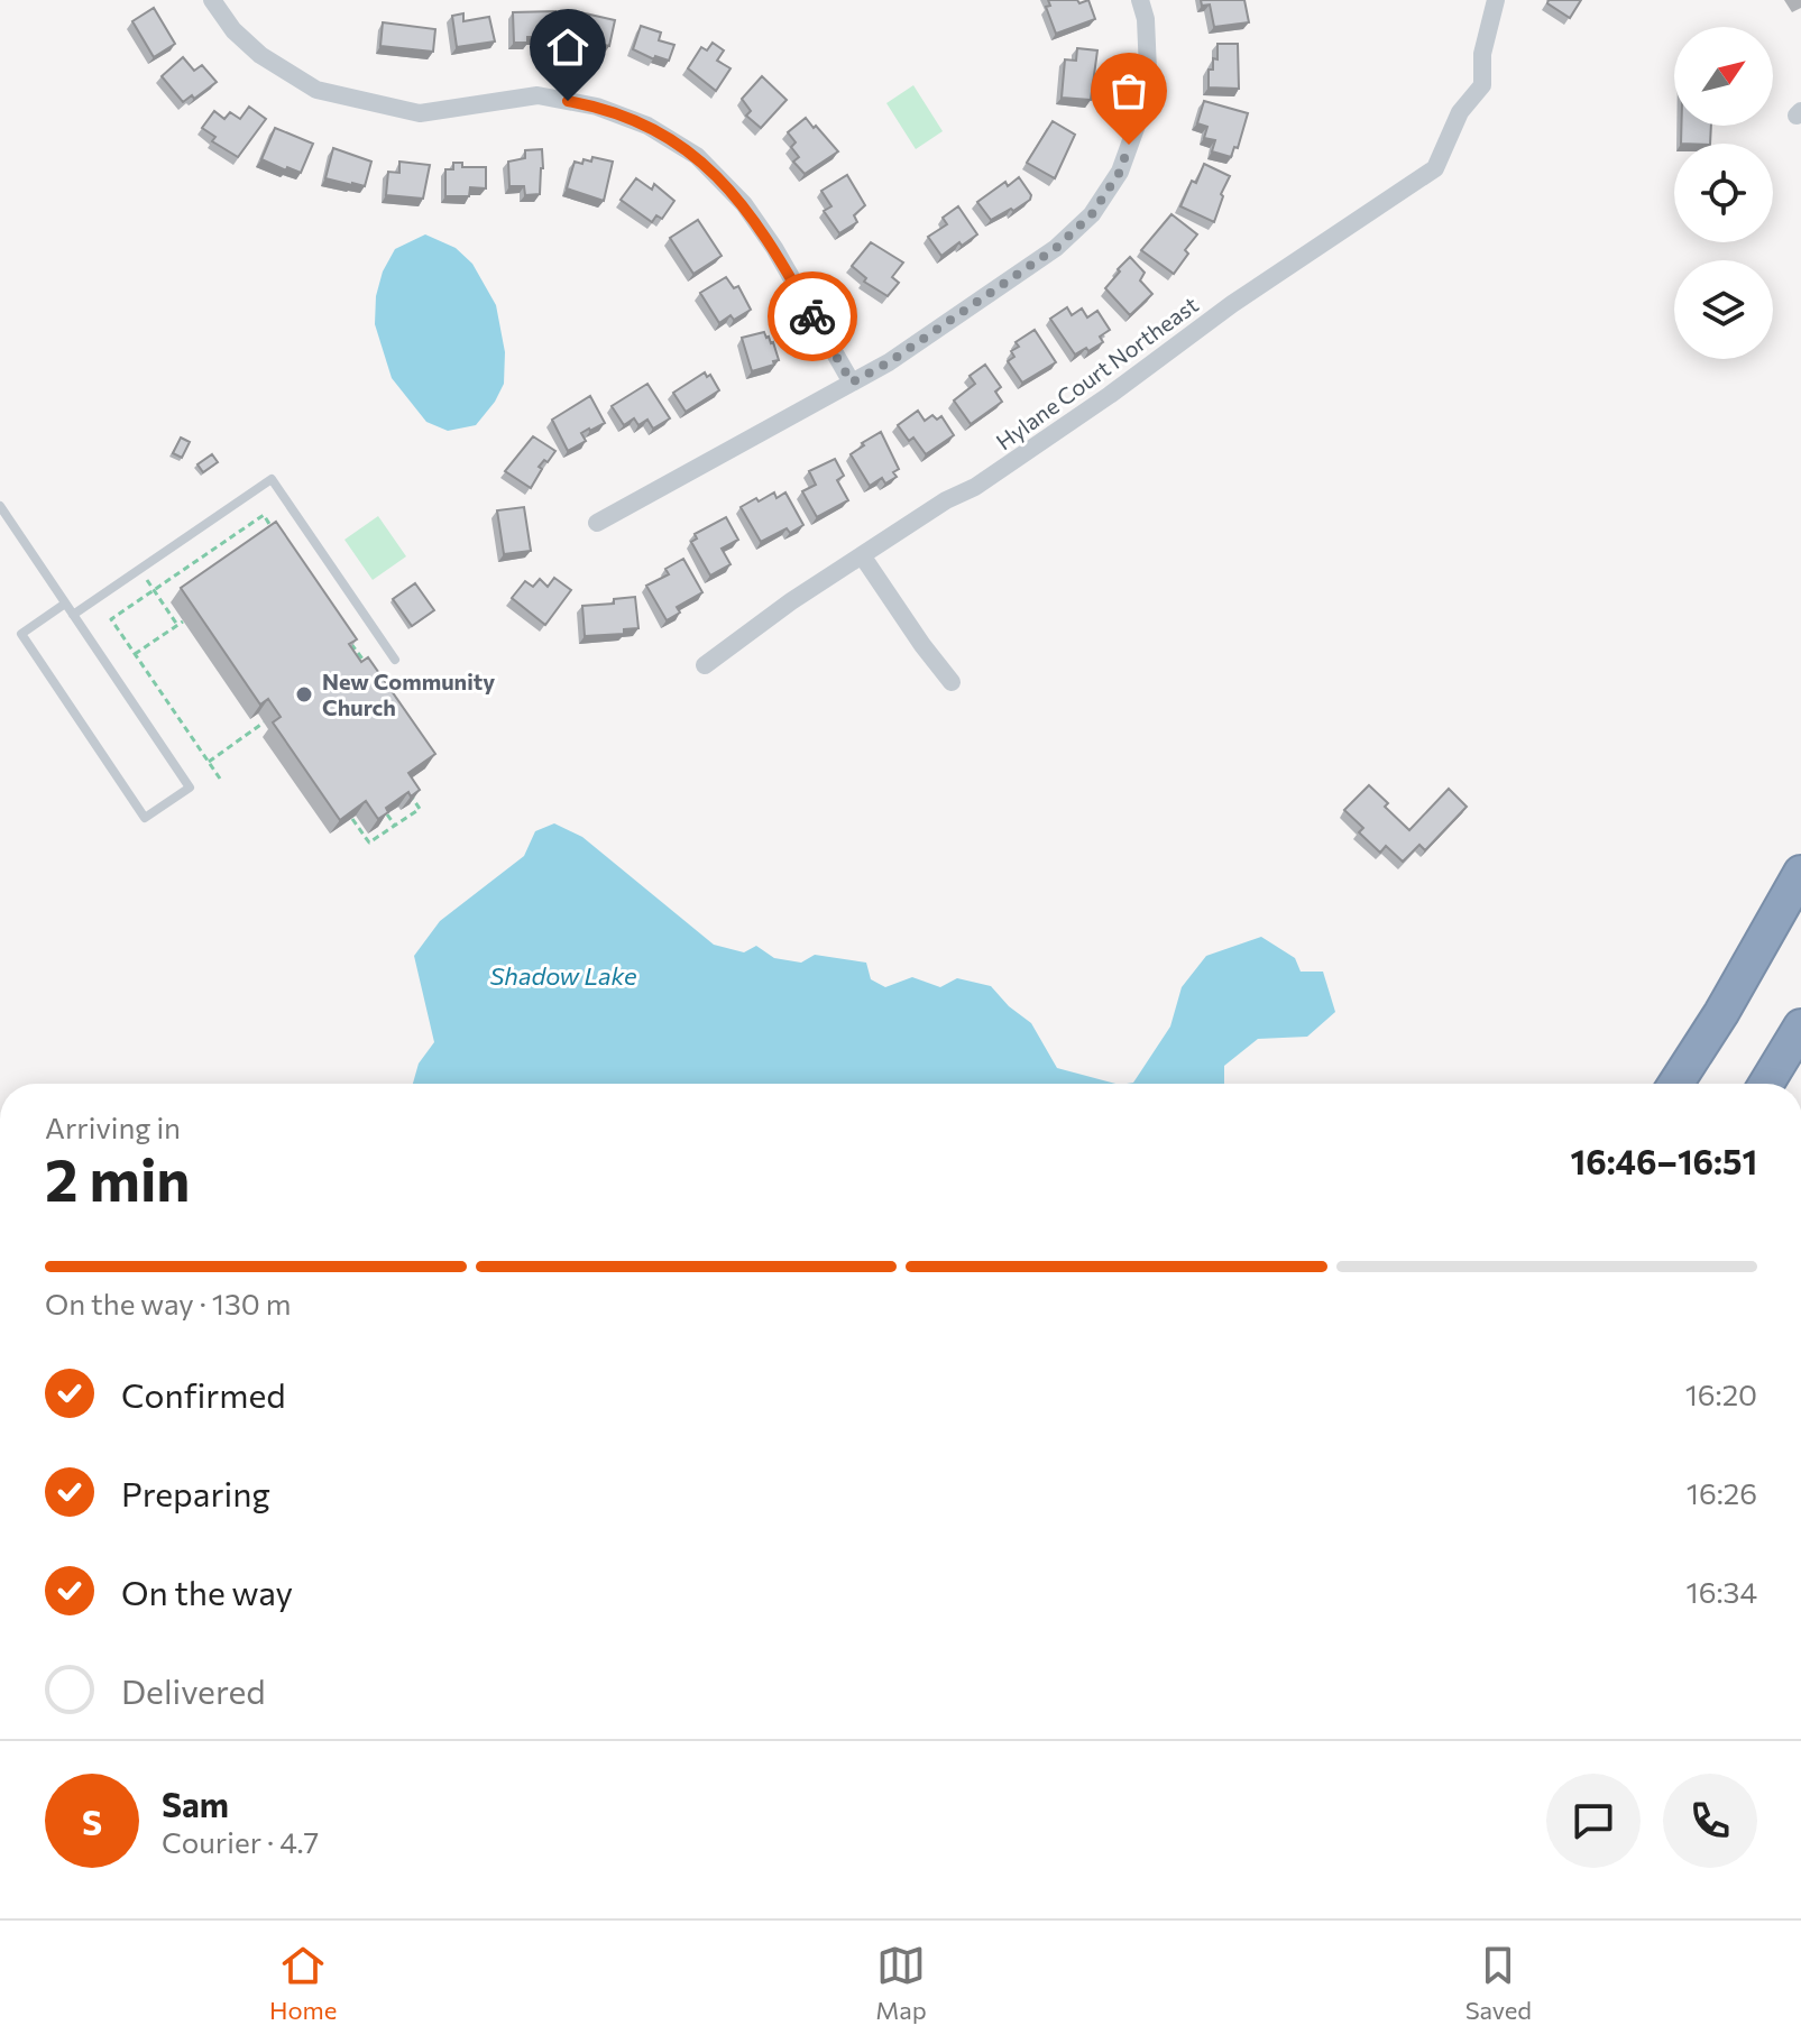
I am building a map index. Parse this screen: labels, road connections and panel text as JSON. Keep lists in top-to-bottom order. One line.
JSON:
{"streets":{"street":["Hylane Court Northeast"]},"water":["Shadow Lake"],"places":["New Community Church"],"north":"top right","page":{"heading":["2 min","Arriving in","16:46–16:51"],"panel":["Sam","Courier · 4.7"],"bar":"On the way · 130 m","list":[["Confirmed","16:20"],["Preparing","16:26"],["On the way","16:34"],"Delivered"],"round":"S","tabs":["Home","Map","Saved"]}}
